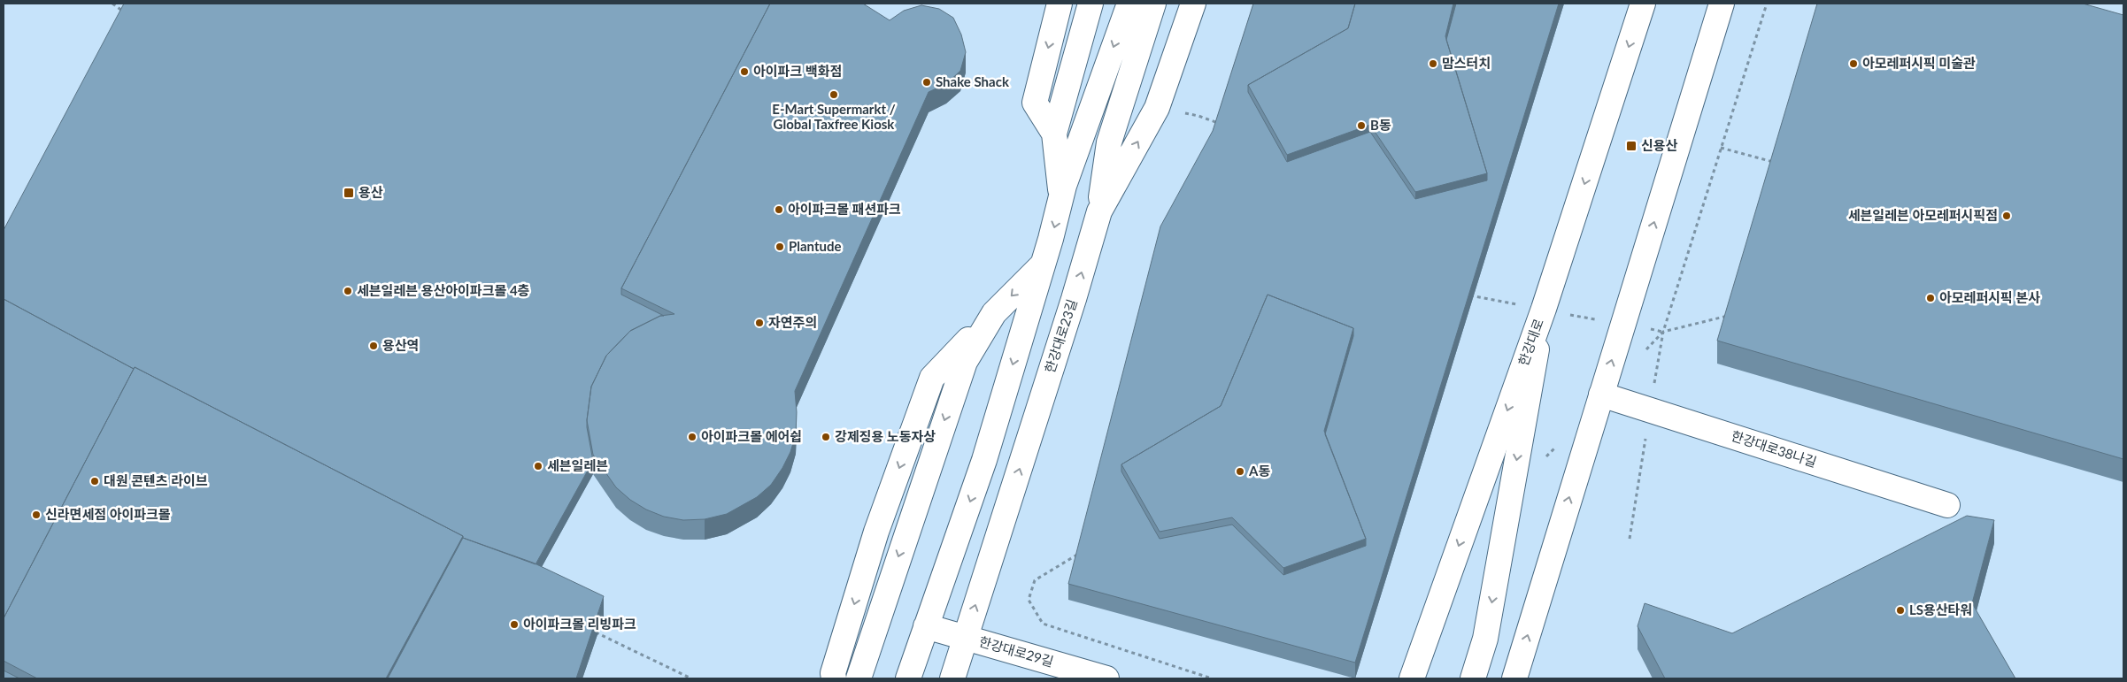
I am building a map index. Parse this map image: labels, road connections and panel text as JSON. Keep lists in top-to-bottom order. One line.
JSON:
{"streets":{"street":["한강대로23길","한강대로","한강대로38나길","한강대로29길"]},"crossings":[["한강대로23길","한강대로29길"]],"places":{"other":["맘스터치","아모레퍼시픽 미술관","아이파크 백화점","Shake Shack","E-Mart Supermarkt / Global Taxfree Kiosk","B동","아이파크몰 패션파크","세븐일레븐 아모레퍼시픽점","Plantude","세븐일레븐 용산아이파크몰 4층","아모레퍼시픽 본사","자연주의","용산역","아이파크몰 에어쉽","강제징용 노동자상","세븐일레븐","A동","대원 콘텐츠 라이브","신라면세점 아이파크몰","LS용산타워","아이파크몰 리빙파크"],"transit":["신용산","용산"]}}
